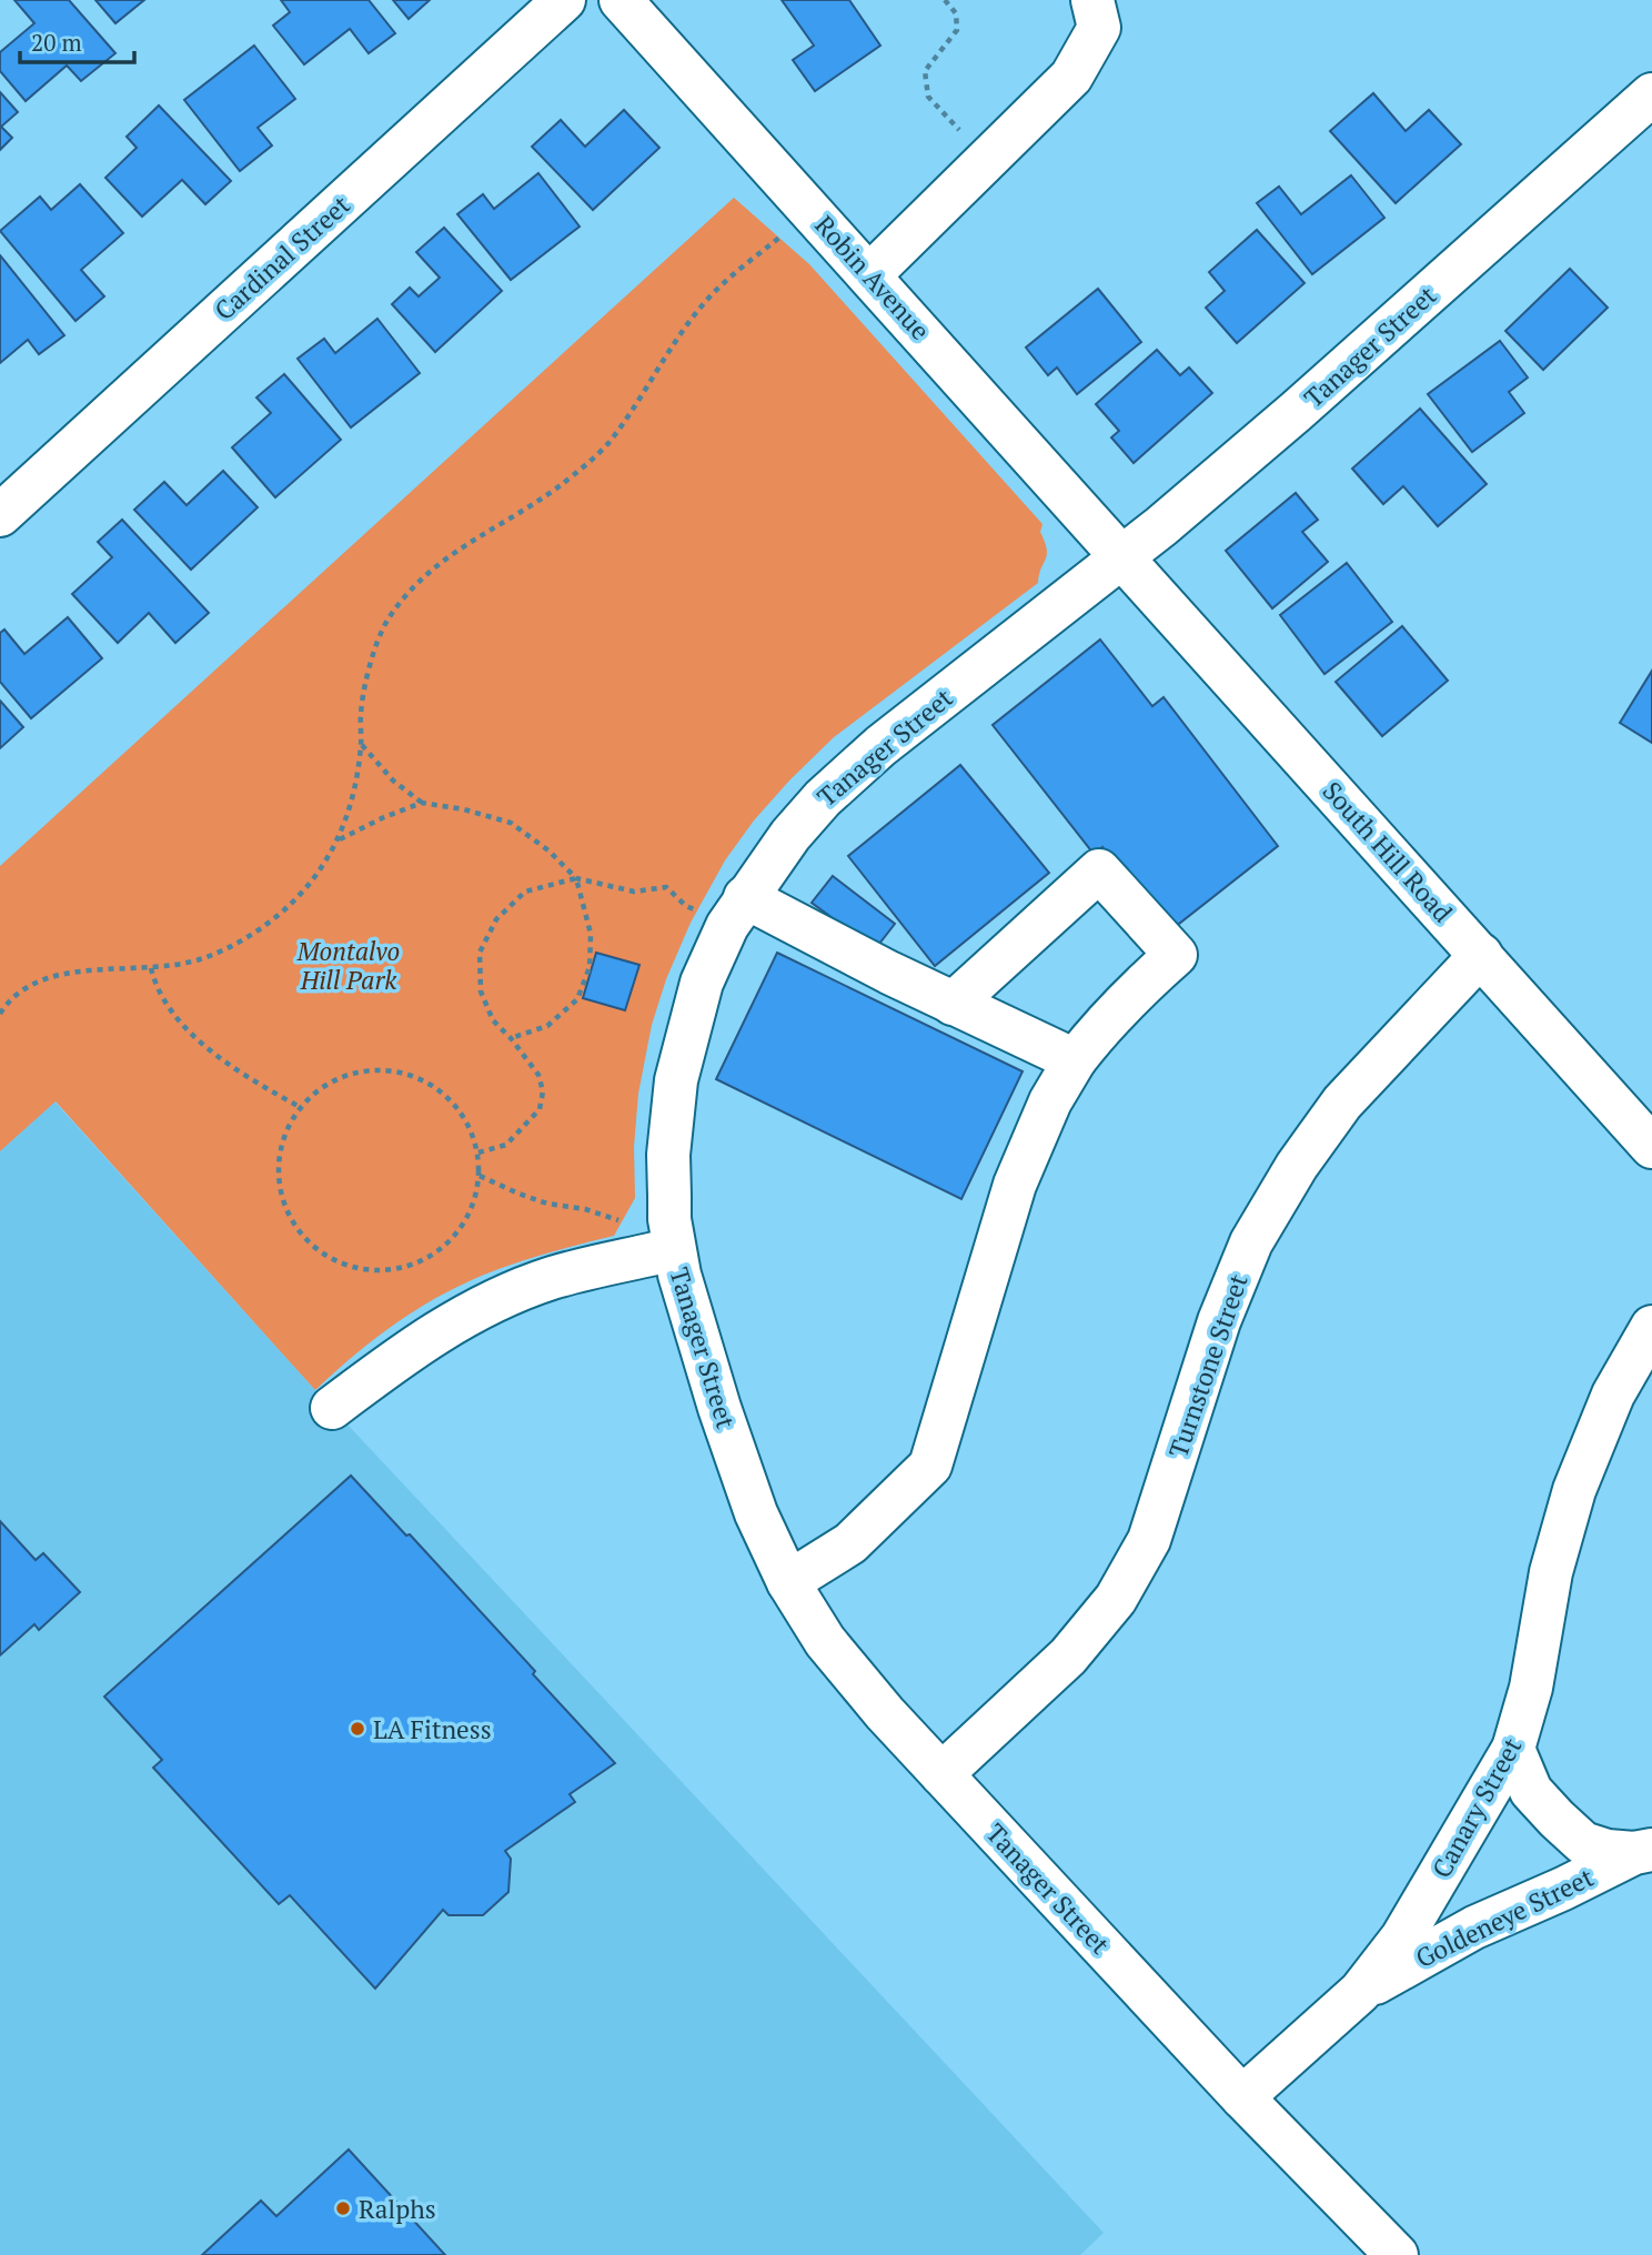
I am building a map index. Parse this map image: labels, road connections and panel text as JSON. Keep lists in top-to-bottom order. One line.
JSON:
{"streets":{"street":["Cardinal Street","Robin Avenue","Tanager Street","South Hill Road","Turnstone Street","Canary Street","Goldeneye Street"]},"crossings":[["Robin Avenue","Tanager Street"],["Robin Avenue","South Hill Road"],["Tanager Street","South Hill Road"],["Tanager Street","Turnstone Street"],["Tanager Street","Canary Street"],["South Hill Road","Turnstone Street"],["Canary Street","Goldeneye Street"]],"parks":["Montalvo Hill Park"],"places":["LA Fitness","Ralphs"],"scale_bar":"20 m"}
